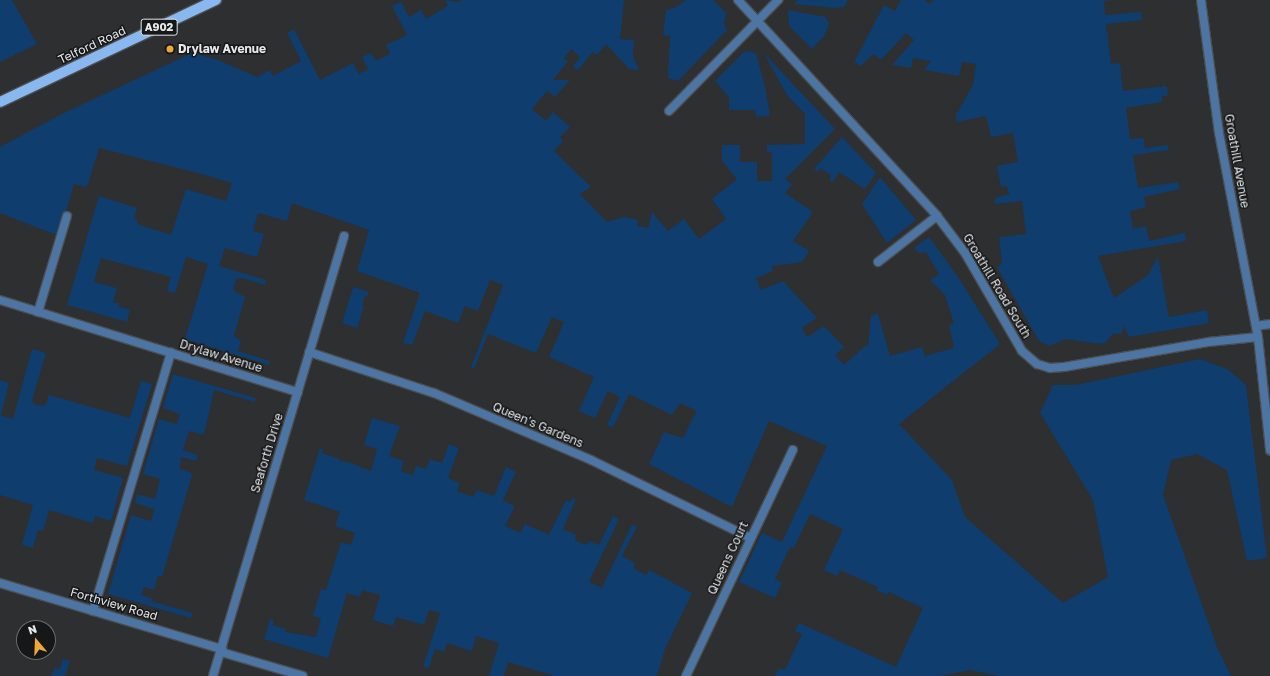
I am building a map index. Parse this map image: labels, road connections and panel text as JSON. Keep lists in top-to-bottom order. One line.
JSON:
{"streets":{"main road":["A902","Telford Road"],"street":["Groathill Avenue","Groathill Road South","Drylaw Avenue","Queen's Gardens","Seaforth Drive","Queens Court","Forthview Road"]},"crossings":[["Groathill Avenue","Groathill Road South"],["Drylaw Avenue","Seaforth Drive"],["Queen's Gardens","Seaforth Drive"],["Queen's Gardens","Queens Court"],["Seaforth Drive","Forthview Road"]],"places":["Drylaw Avenue"],"north":"top"}
